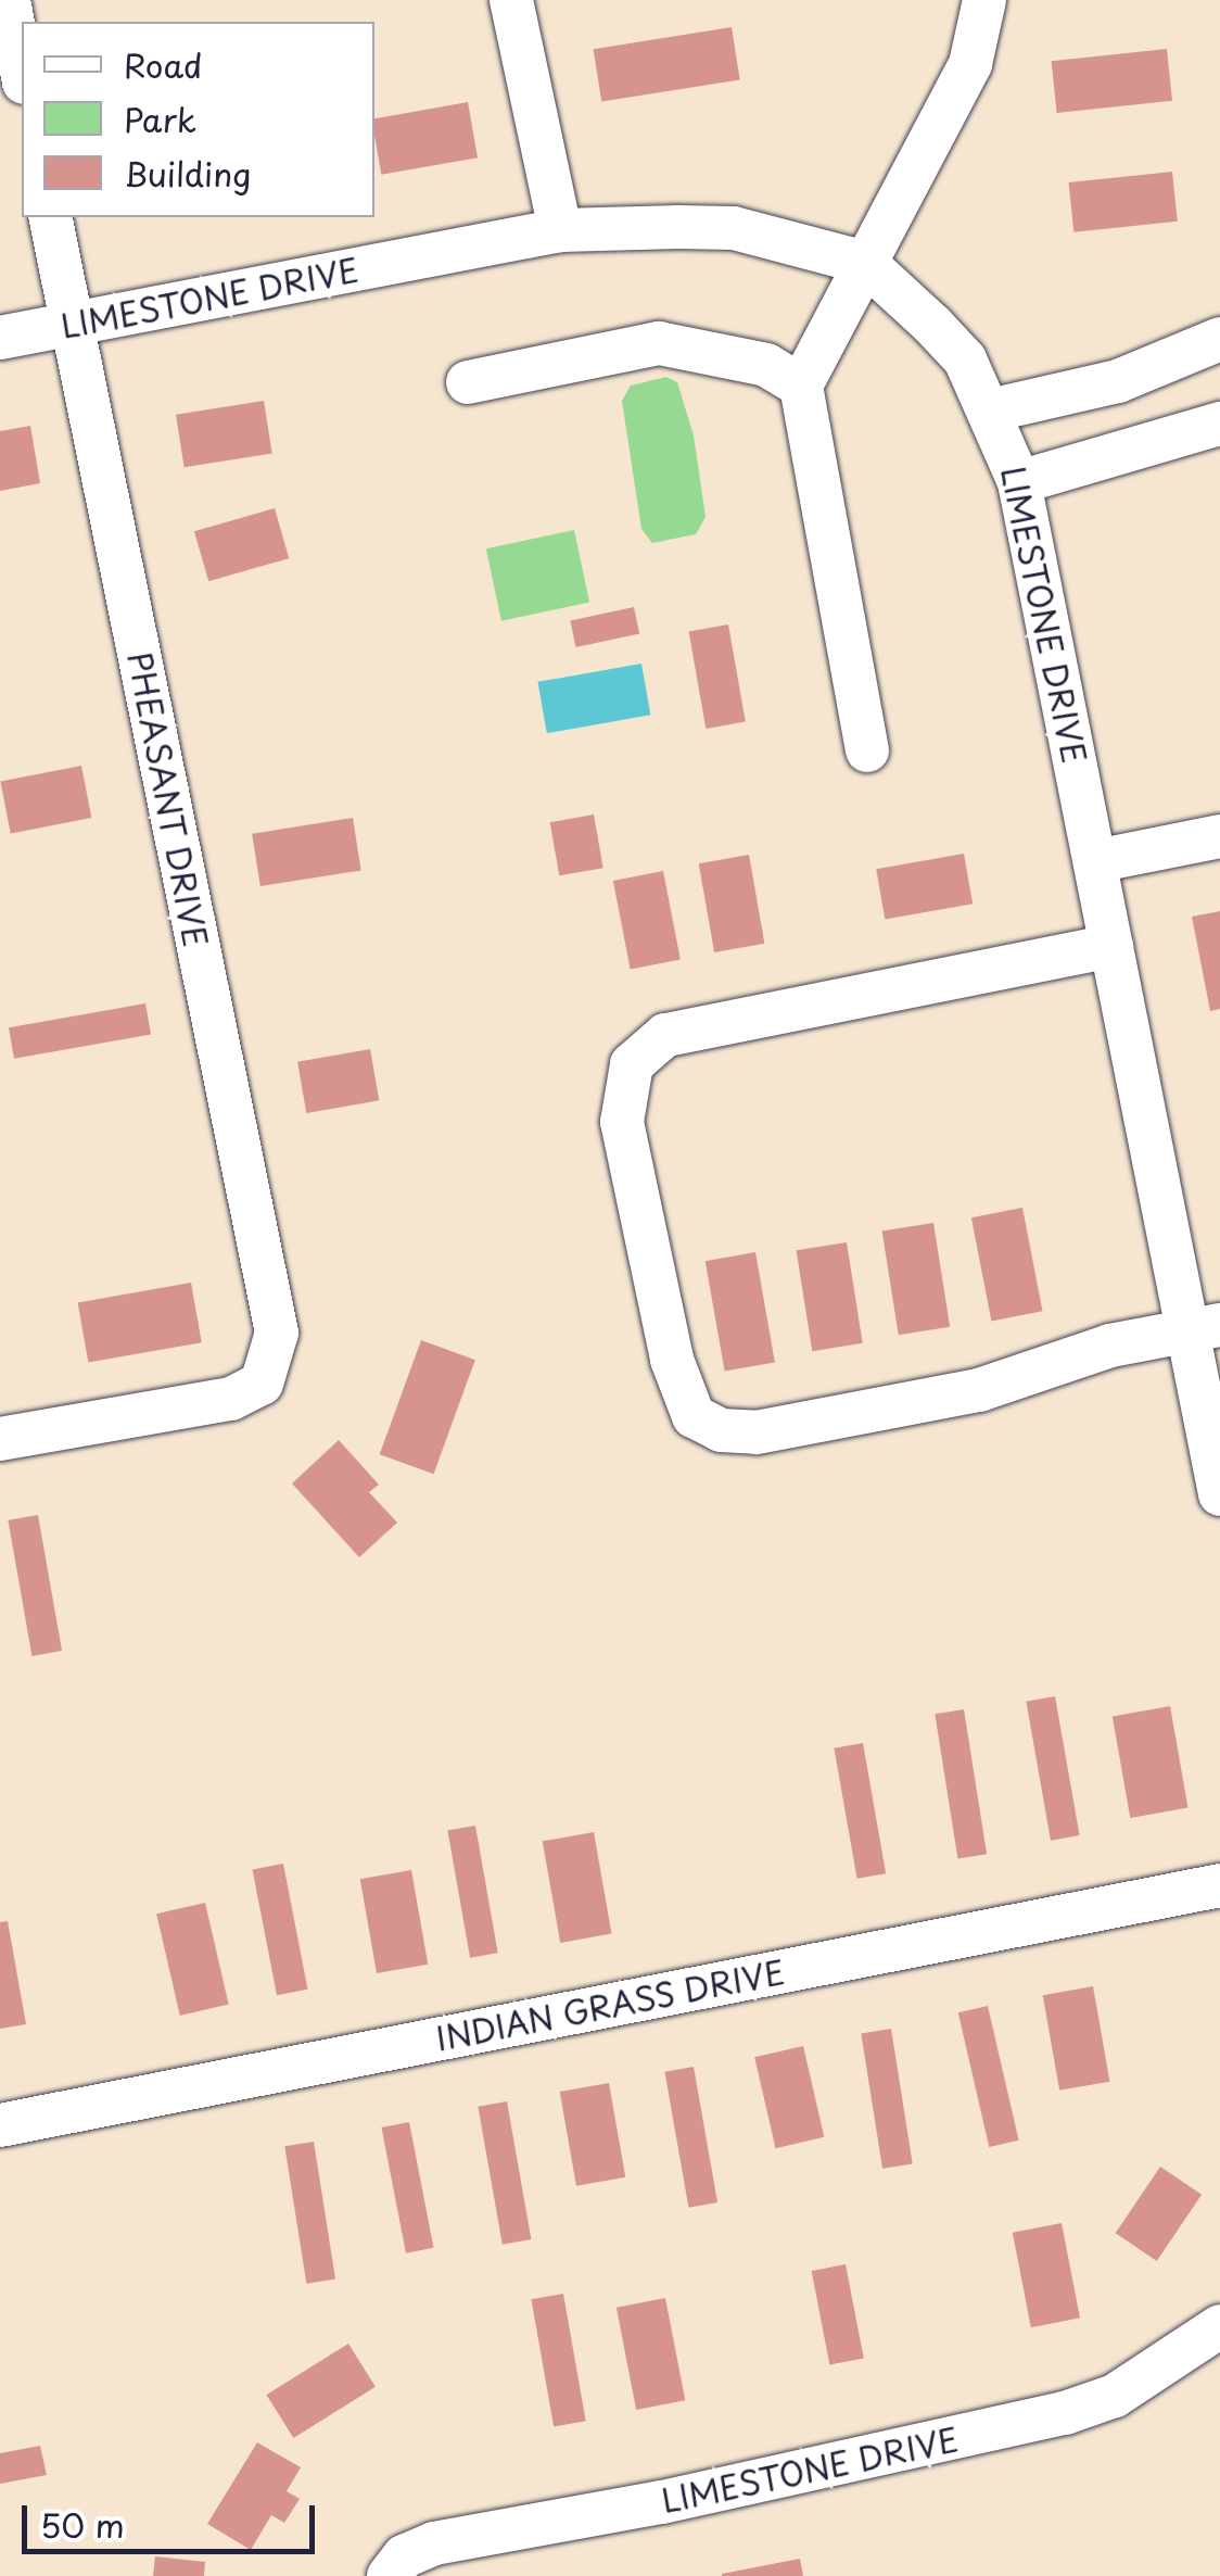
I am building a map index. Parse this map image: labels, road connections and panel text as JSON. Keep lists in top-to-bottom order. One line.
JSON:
{"streets":{"street":["LIMESTONE DRIVE","PHEASANT DRIVE","INDIAN GRASS DRIVE"]},"crossings":[["LIMESTONE DRIVE","PHEASANT DRIVE"]],"legend":["Road","Park","Building"],"scale_bar":"50 m"}
